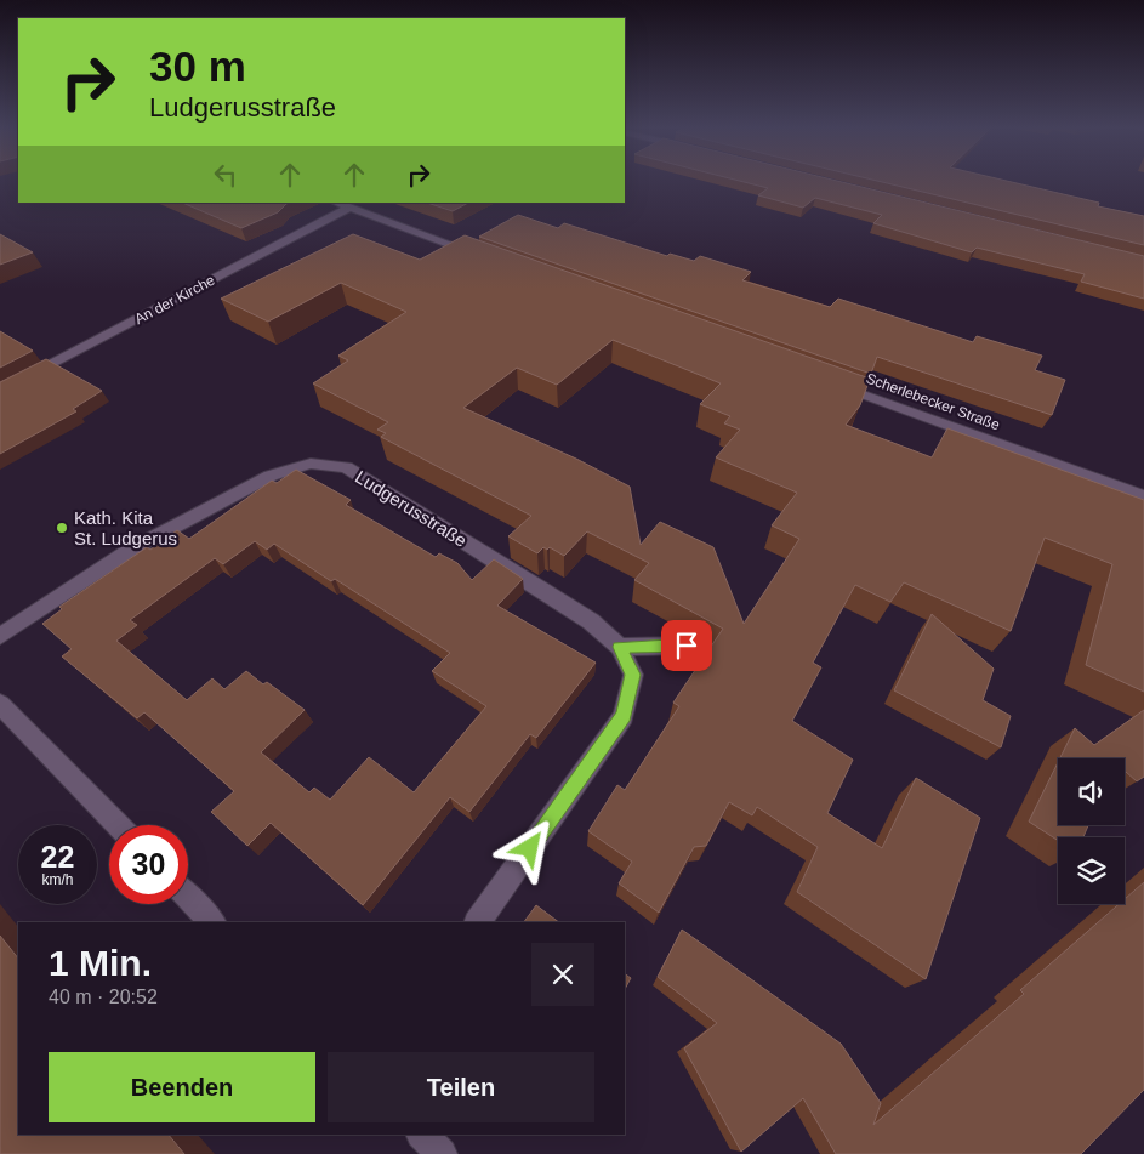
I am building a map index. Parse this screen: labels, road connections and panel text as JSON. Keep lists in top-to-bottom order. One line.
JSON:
{"streets":{"street":["An der Kirche","Scherlebecker Straße","Ludgerusstraße"]},"places":["Kath. Kita St. Ludgerus"],"page":{"turn":["30 m","Ludgerusstraße"],"speed":"22 km/h","limit":"30","heading":["1 Min.","40 m · 20:52"],"buttons":["Beenden","Teilen"]}}
